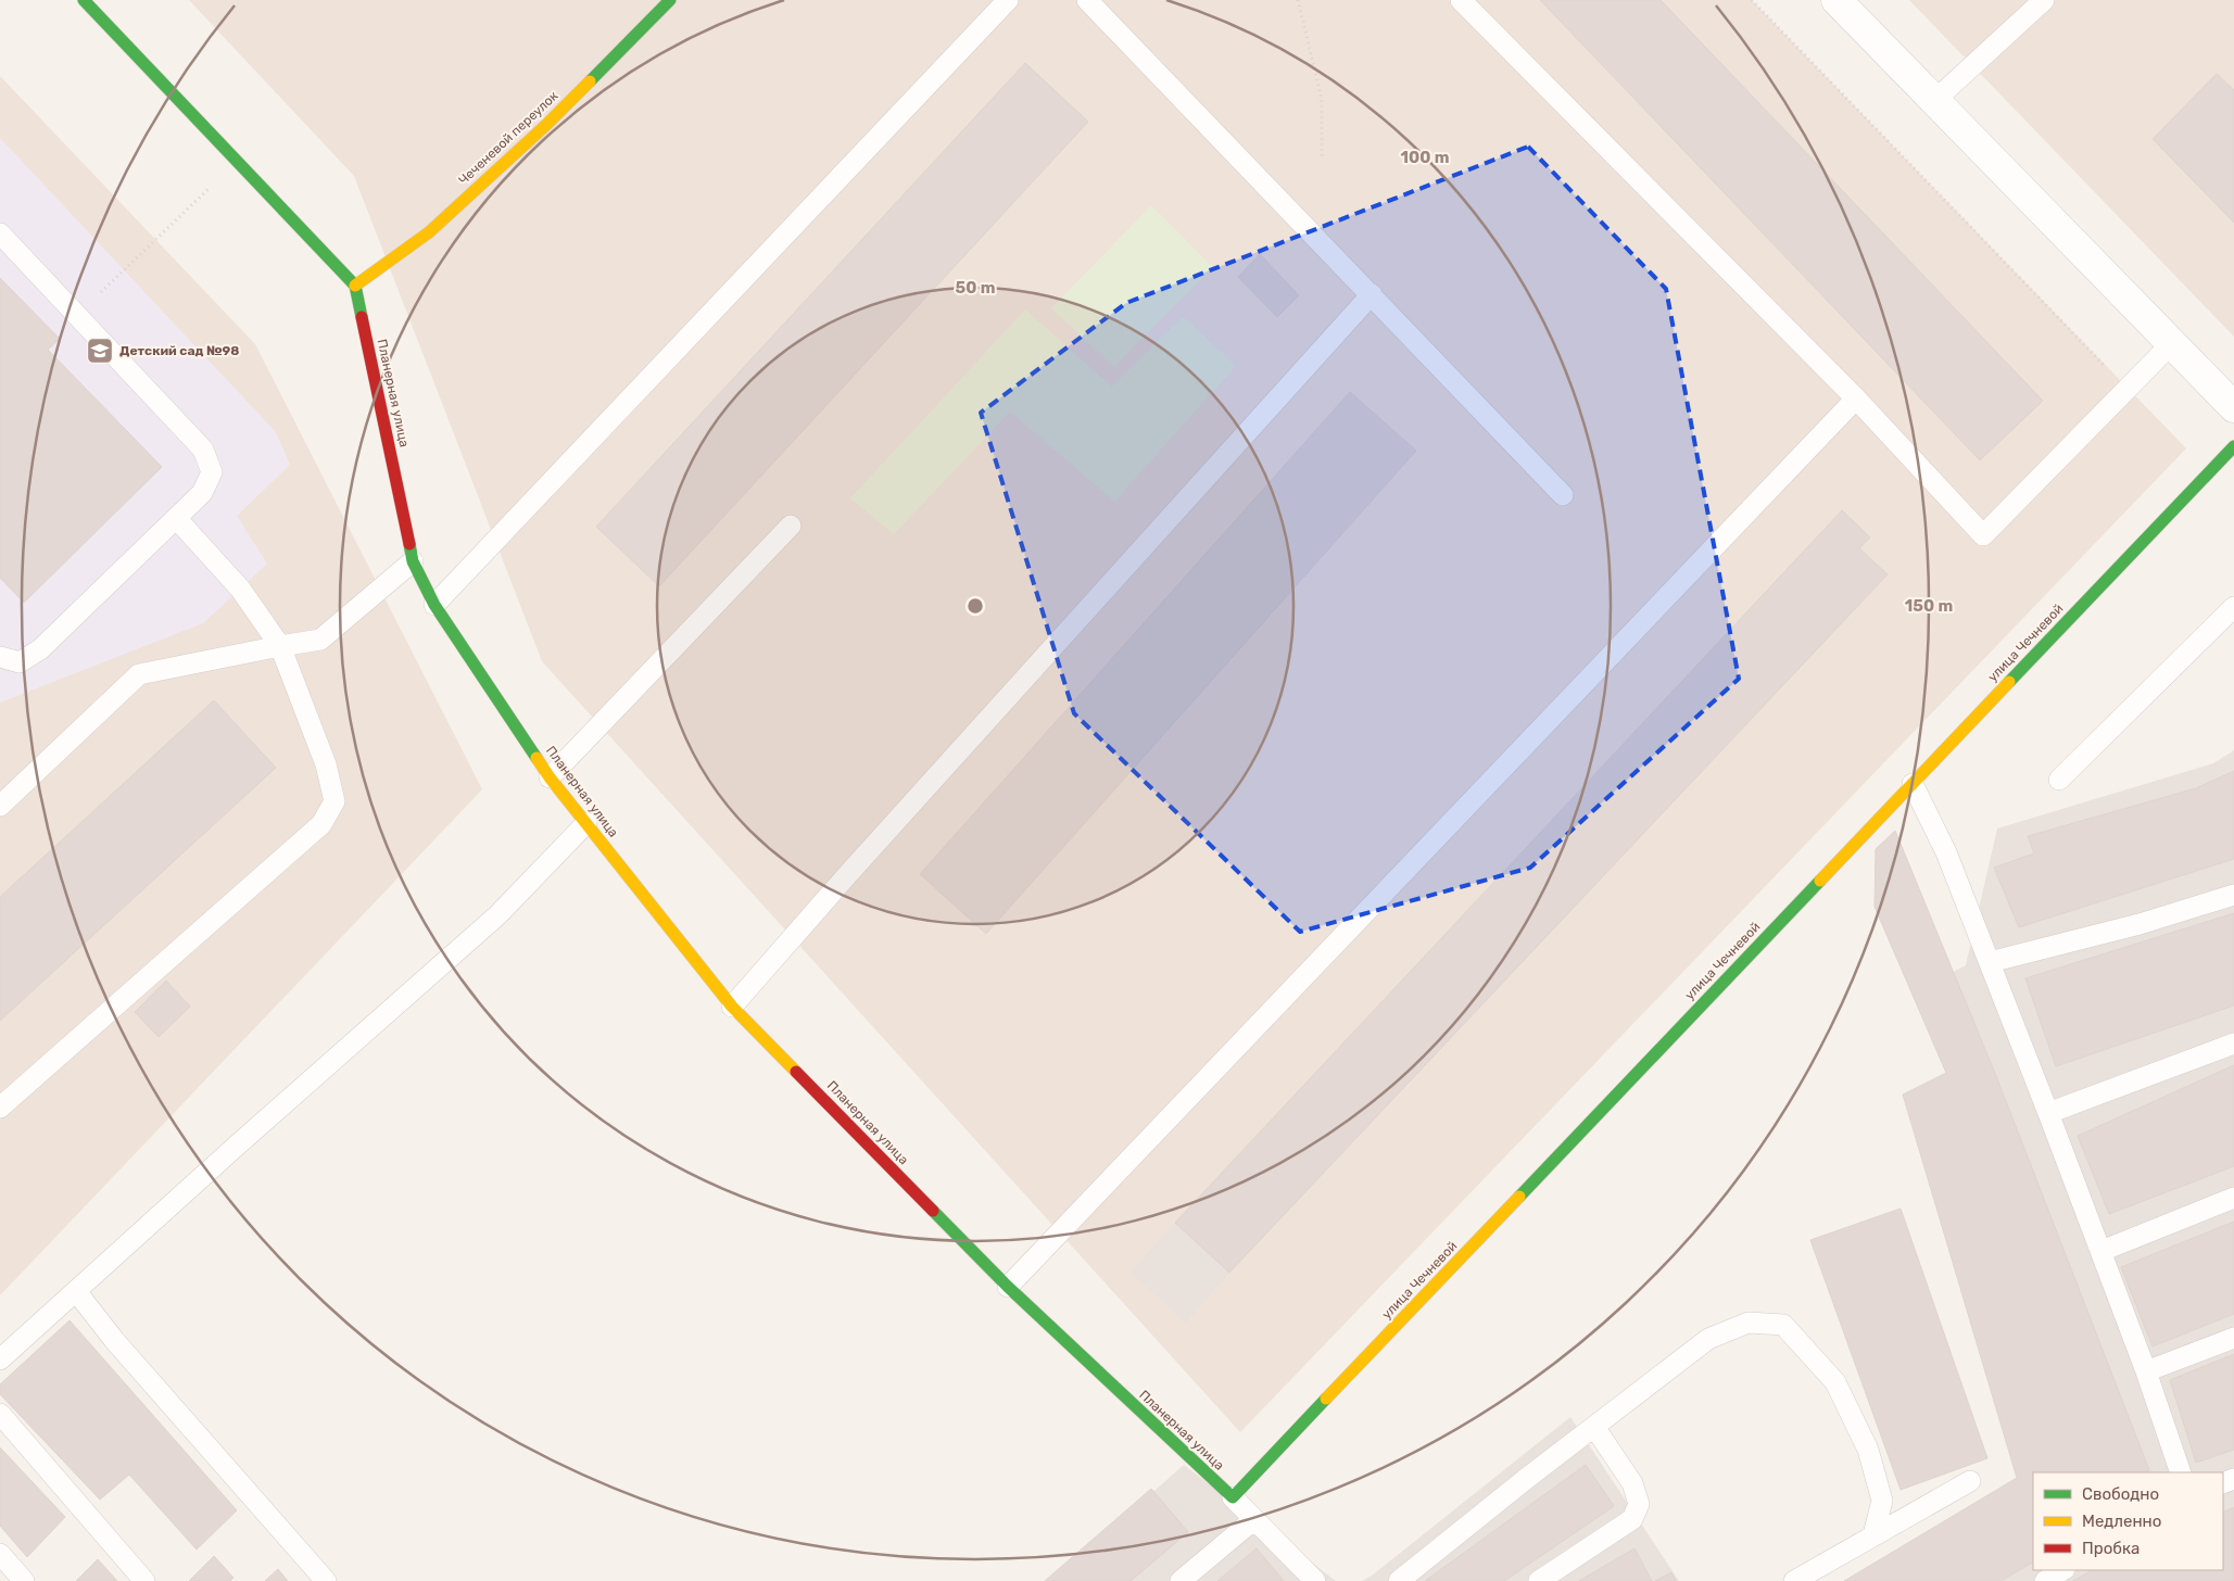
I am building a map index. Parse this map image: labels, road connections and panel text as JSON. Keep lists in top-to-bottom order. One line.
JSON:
{"streets":{"street":["Чеченевой переулок","Планерная улица","улица Чечневой"]},"crossings":[["Чеченевой переулок","Планерная улица"],["Планерная улица","улица Чечневой"]],"places":{"school or university":["Детский сад №98"]},"legend":["Свободно","Медленно","Пробка"],"rings":["100 m","50 m","150 m"]}
